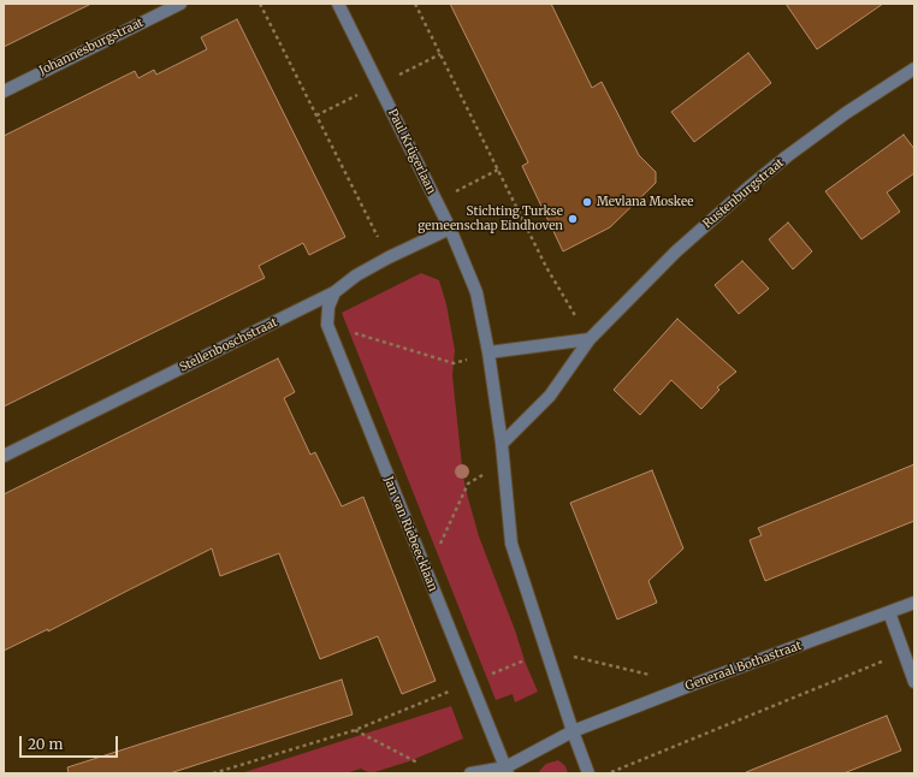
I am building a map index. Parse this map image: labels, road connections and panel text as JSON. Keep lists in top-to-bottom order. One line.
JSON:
{"streets":{"street":["Johannesburgstraat","Paul Krügerlaan","Rustenburgstraat","Stellenboschstraat","Jan van Riebeecklaan","Generaal Bothastraat"]},"crossings":[["Paul Krügerlaan","Rustenburgstraat"],["Paul Krügerlaan","Stellenboschstraat"],["Stellenboschstraat","Jan van Riebeecklaan"],["Jan van Riebeecklaan","Generaal Bothastraat"]],"places":["Mevlana Moskee","Stichting Turkse gemeenschap Eindhoven"],"scale_bar":"20 m"}
